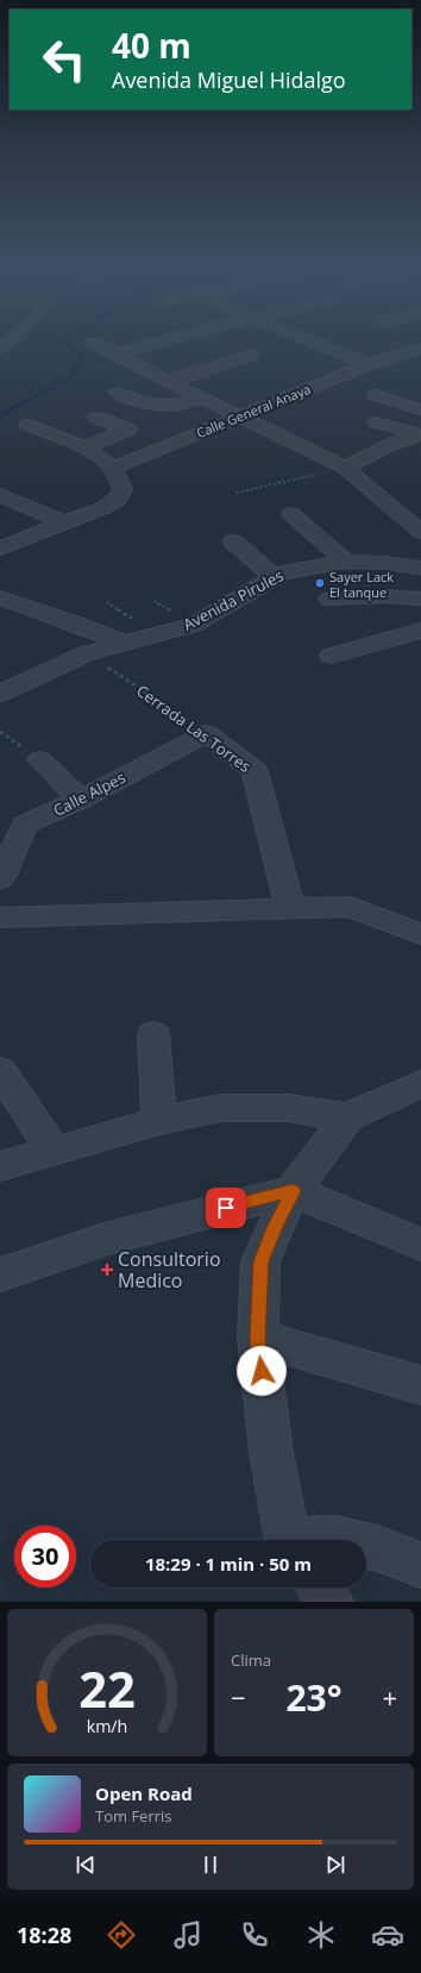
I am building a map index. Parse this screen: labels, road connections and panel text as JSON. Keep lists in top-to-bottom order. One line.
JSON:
{"streets":{"street":["Calle General Anaya","Avenida Pirules","Cerrada Las Torres","Calle Alpes"]},"crossings":[["Avenida Pirules","Cerrada Las Torres"],["Cerrada Las Torres","Calle Alpes"]],"places":{"other":["Sayer Lack El tanque"],"health":["Consultorio Medico"]},"page":{"turn":["40 m","Avenida Miguel Hidalgo"],"limit":"30","trip":"18:29 · 1 min · 50 m","tile":"Clima","heat":["−","23°","+"],"song":["Open Road","Tom Ferris"],"tabs":"18:28","gauge":["22","km/h"]}}
